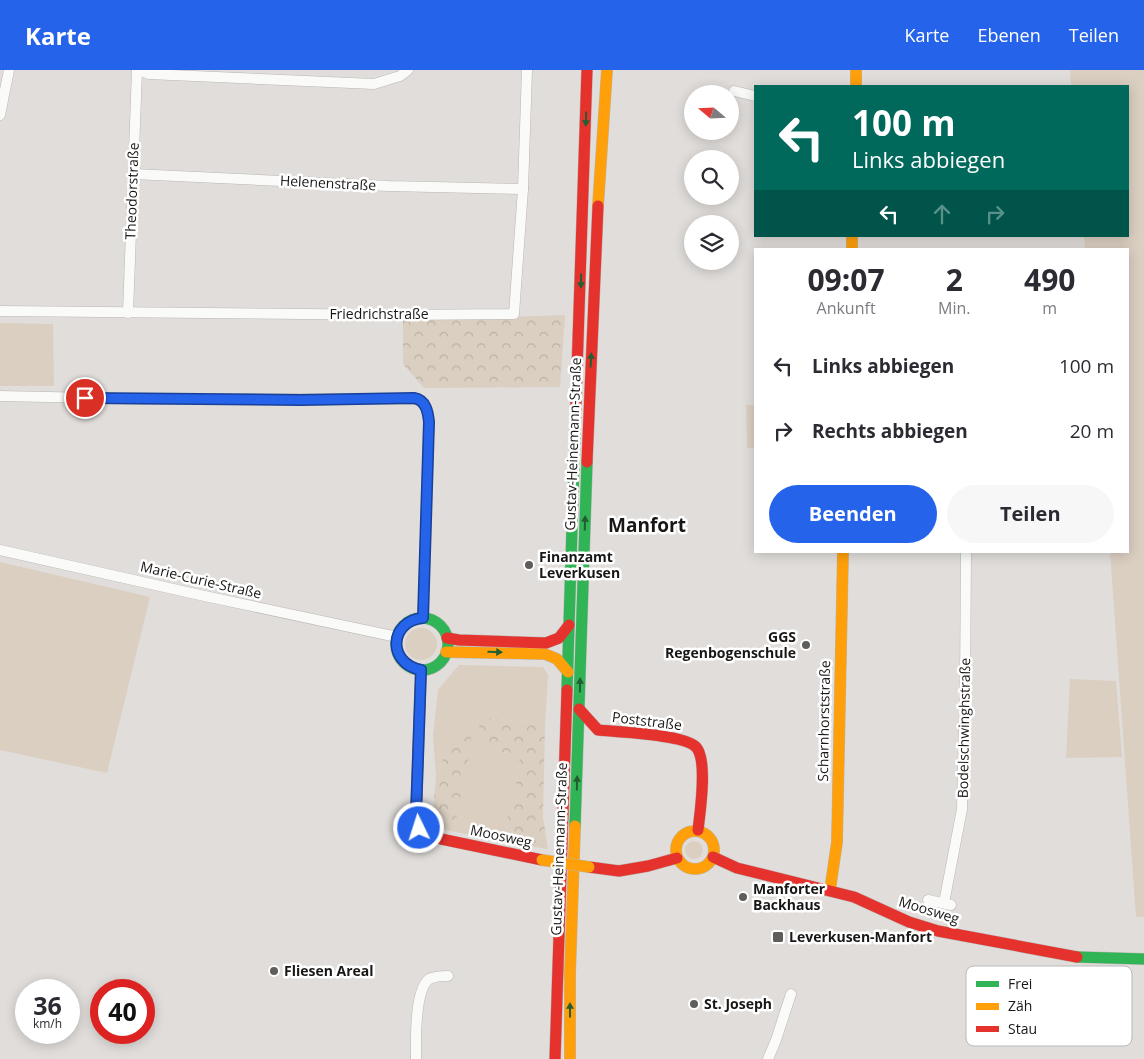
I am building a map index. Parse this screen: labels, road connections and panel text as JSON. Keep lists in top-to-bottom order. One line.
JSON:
{"streets":{"street":["Helenenstraße","Theodorstraße","Friedrichstraße","Gustav-Heinemann-Straße","Marie-Curie-Straße","Poststraße","Scharnhorststraße","Bodelschwinghstraße","Moosweg"]},"crossings":[["Helenenstraße","Theodorstraße"],["Helenenstraße","Friedrichstraße"],["Theodorstraße","Friedrichstraße"],["Gustav-Heinemann-Straße","Poststraße"],["Marie-Curie-Straße","Moosweg"],["Poststraße","Moosweg"],["Scharnhorststraße","Moosweg"]],"districts":["Manfort"],"places":{"other":["Finanzamt Leverkusen","GGS Regenbogenschule","Manforter Backhaus","Fliesen Areal","St. Joseph"],"transit":["Leverkusen-Manfort"]},"legend":["Frei","Zäh","Stau"],"north":"left","page":{"header":"Karte","nav":["Karte","Ebenen","Teilen"],"turn":["100 m","Links abbiegen"],"eta":["09:07","Ankunft","2","Min.","490","m"],"list":[{"name":"Links abbiegen","value":"100 m"},{"name":"Rechts abbiegen","value":"20 m"}],"buttons":["Beenden","Teilen"],"speed":"36 km/h","limit":"40"}}
